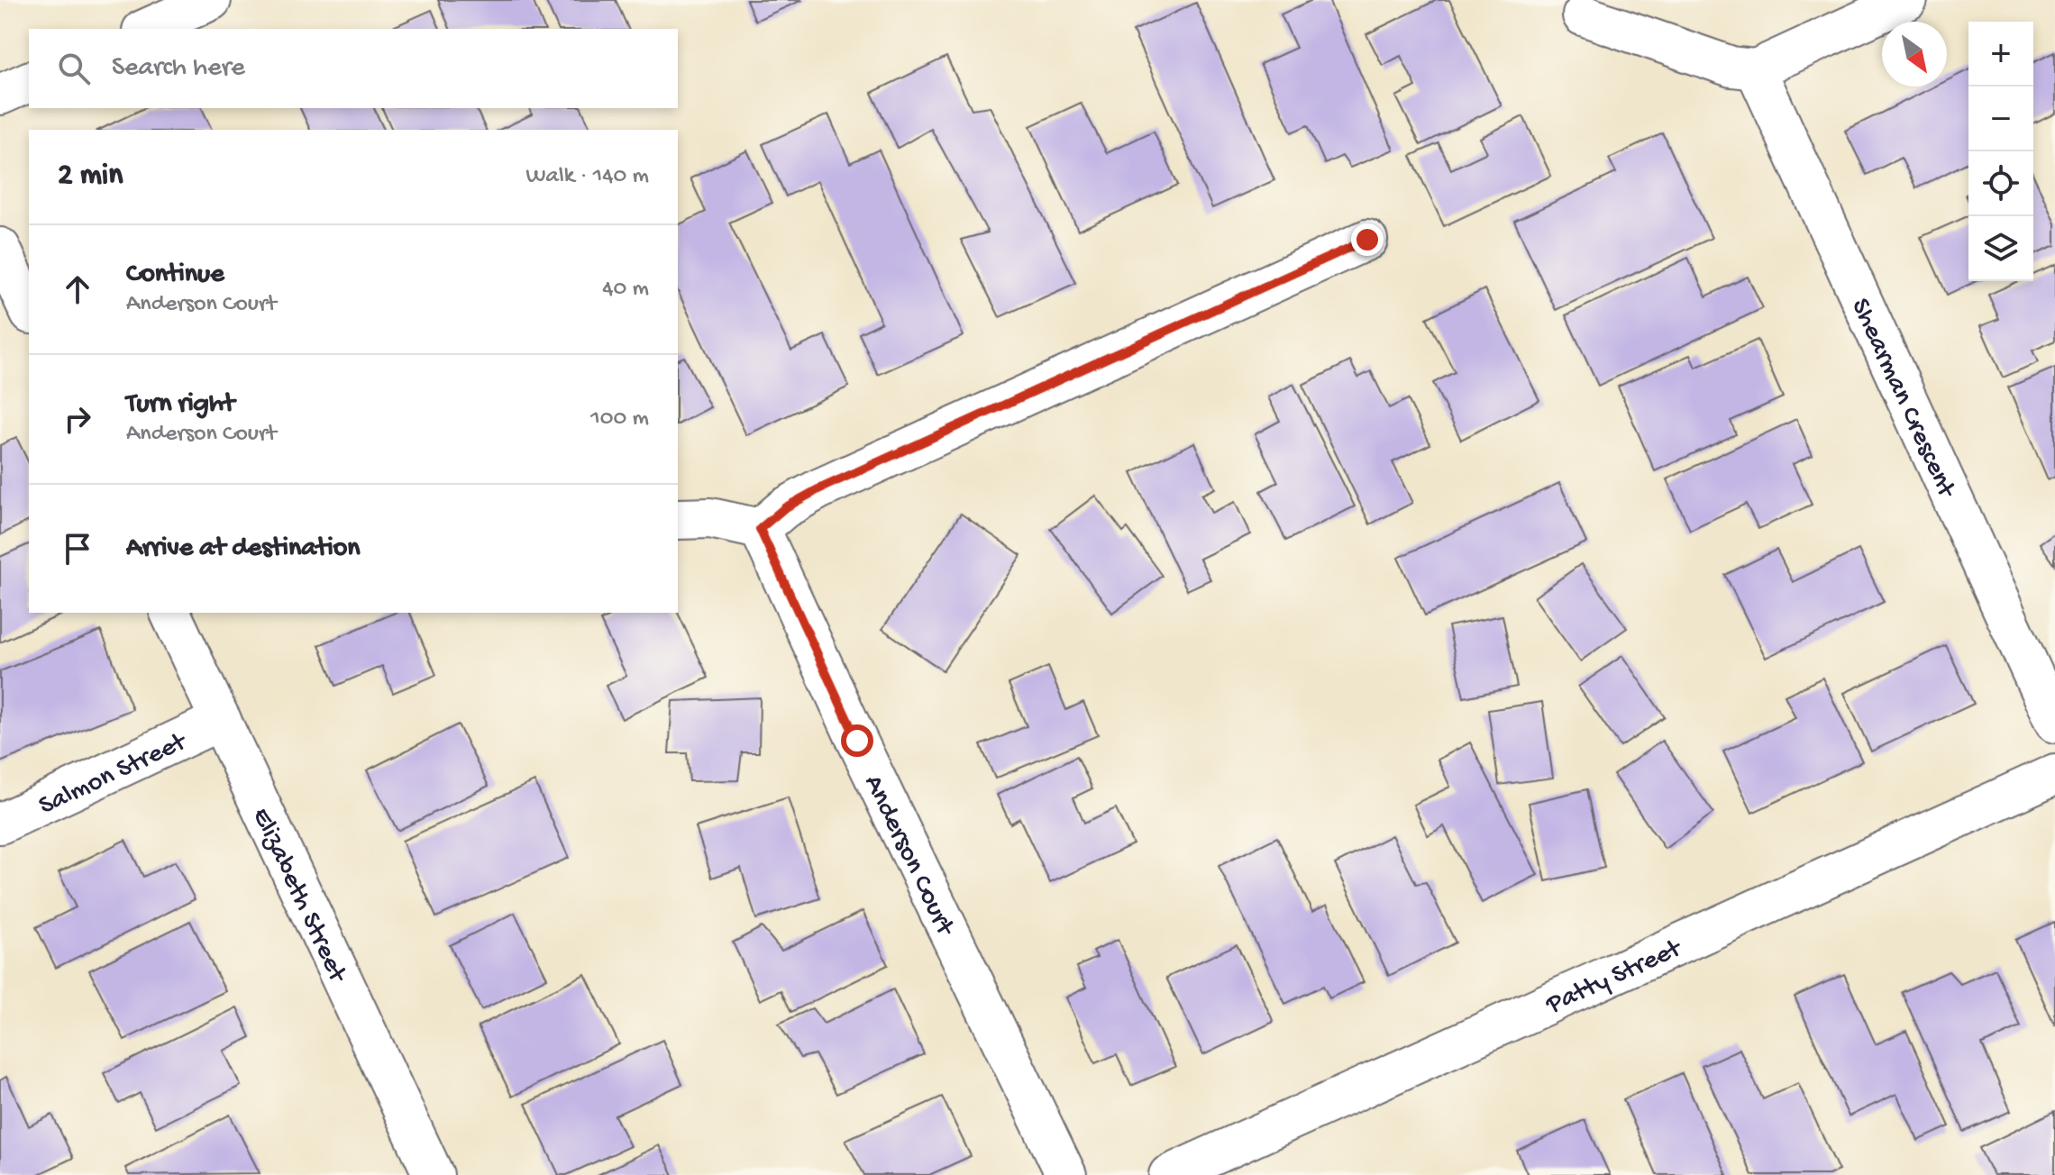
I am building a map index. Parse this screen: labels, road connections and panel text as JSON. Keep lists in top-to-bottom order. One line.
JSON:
{"streets":{"street":["Shearman Crescent","Salmon Street","Anderson Court","Elizabeth Street","Patty Street"]},"crossings":[["Salmon Street","Elizabeth Street"]],"north":"bottom right","page":{"map_buttons":["+","−"],"search":"Search here","heading":["2 min","Walk · 140 m"],"list":[["Continue","Anderson Court","40 m"],["Turn right","Anderson Court","100 m"],"Arrive at destination"]}}
